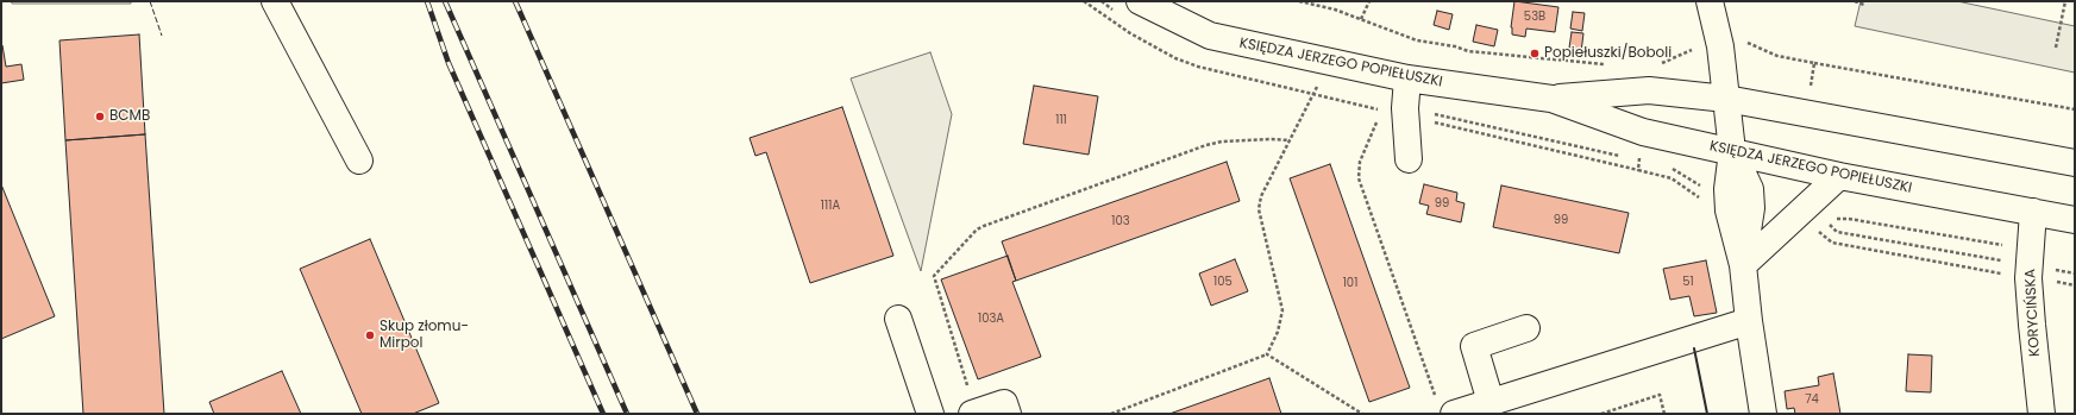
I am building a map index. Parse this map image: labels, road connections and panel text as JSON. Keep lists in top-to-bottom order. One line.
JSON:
{"streets":{"street":["KSIĘDZA JERZEGO POPIEŁUSZKI","KORYCIŃSKA"]},"crossings":[["KSIĘDZA JERZEGO POPIEŁUSZKI","KORYCIŃSKA"]],"places":["Popiełuszki/Boboli","BCMB","Skup złomu- Mirpol"],"house_numbers":["53B","111","99","111A","99","103","105","51","101","103A","74"]}
